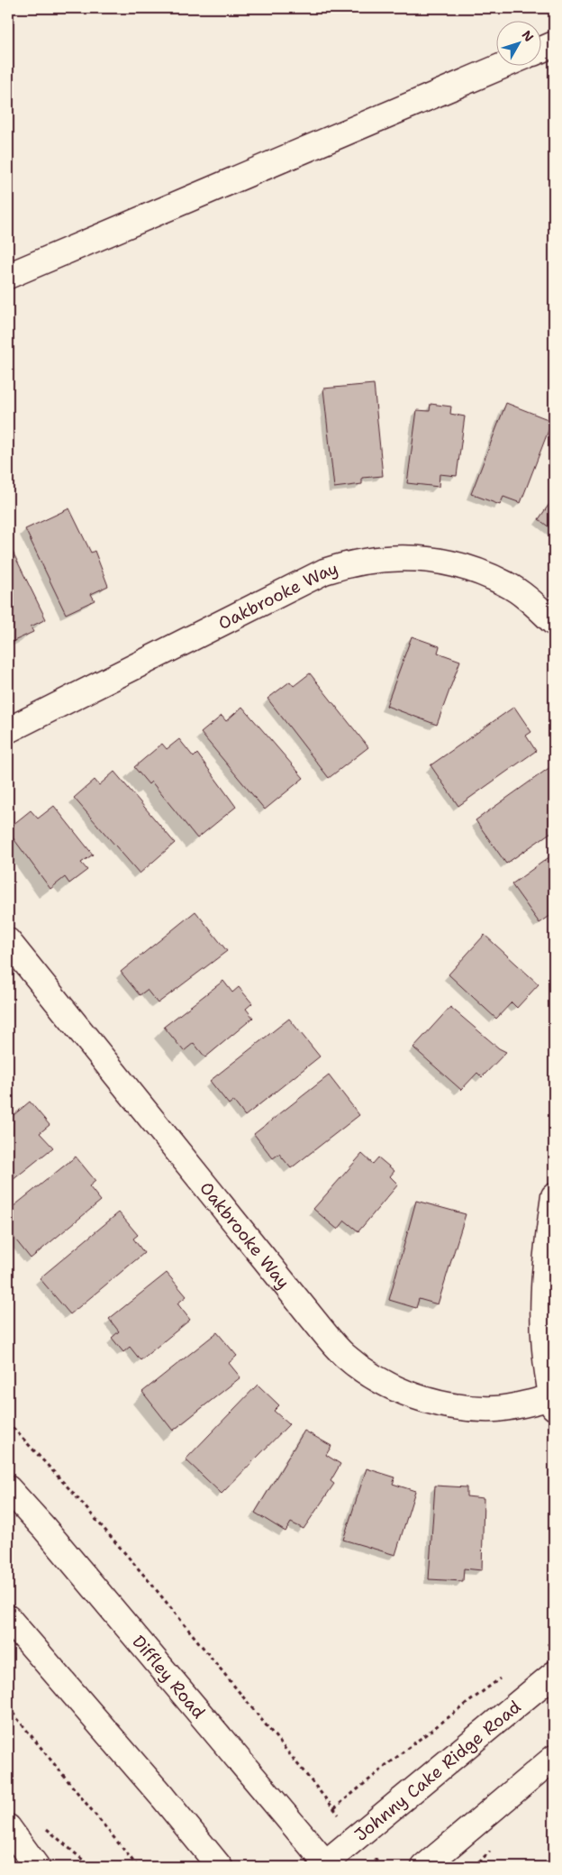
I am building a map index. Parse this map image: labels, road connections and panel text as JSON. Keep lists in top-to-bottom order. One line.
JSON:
{"streets":{"main road":["Oakbrooke Way","Diffley Road","Johnny Cake Ridge Road"]},"crossings":[["Diffley Road","Johnny Cake Ridge Road"]],"north":"top right"}
